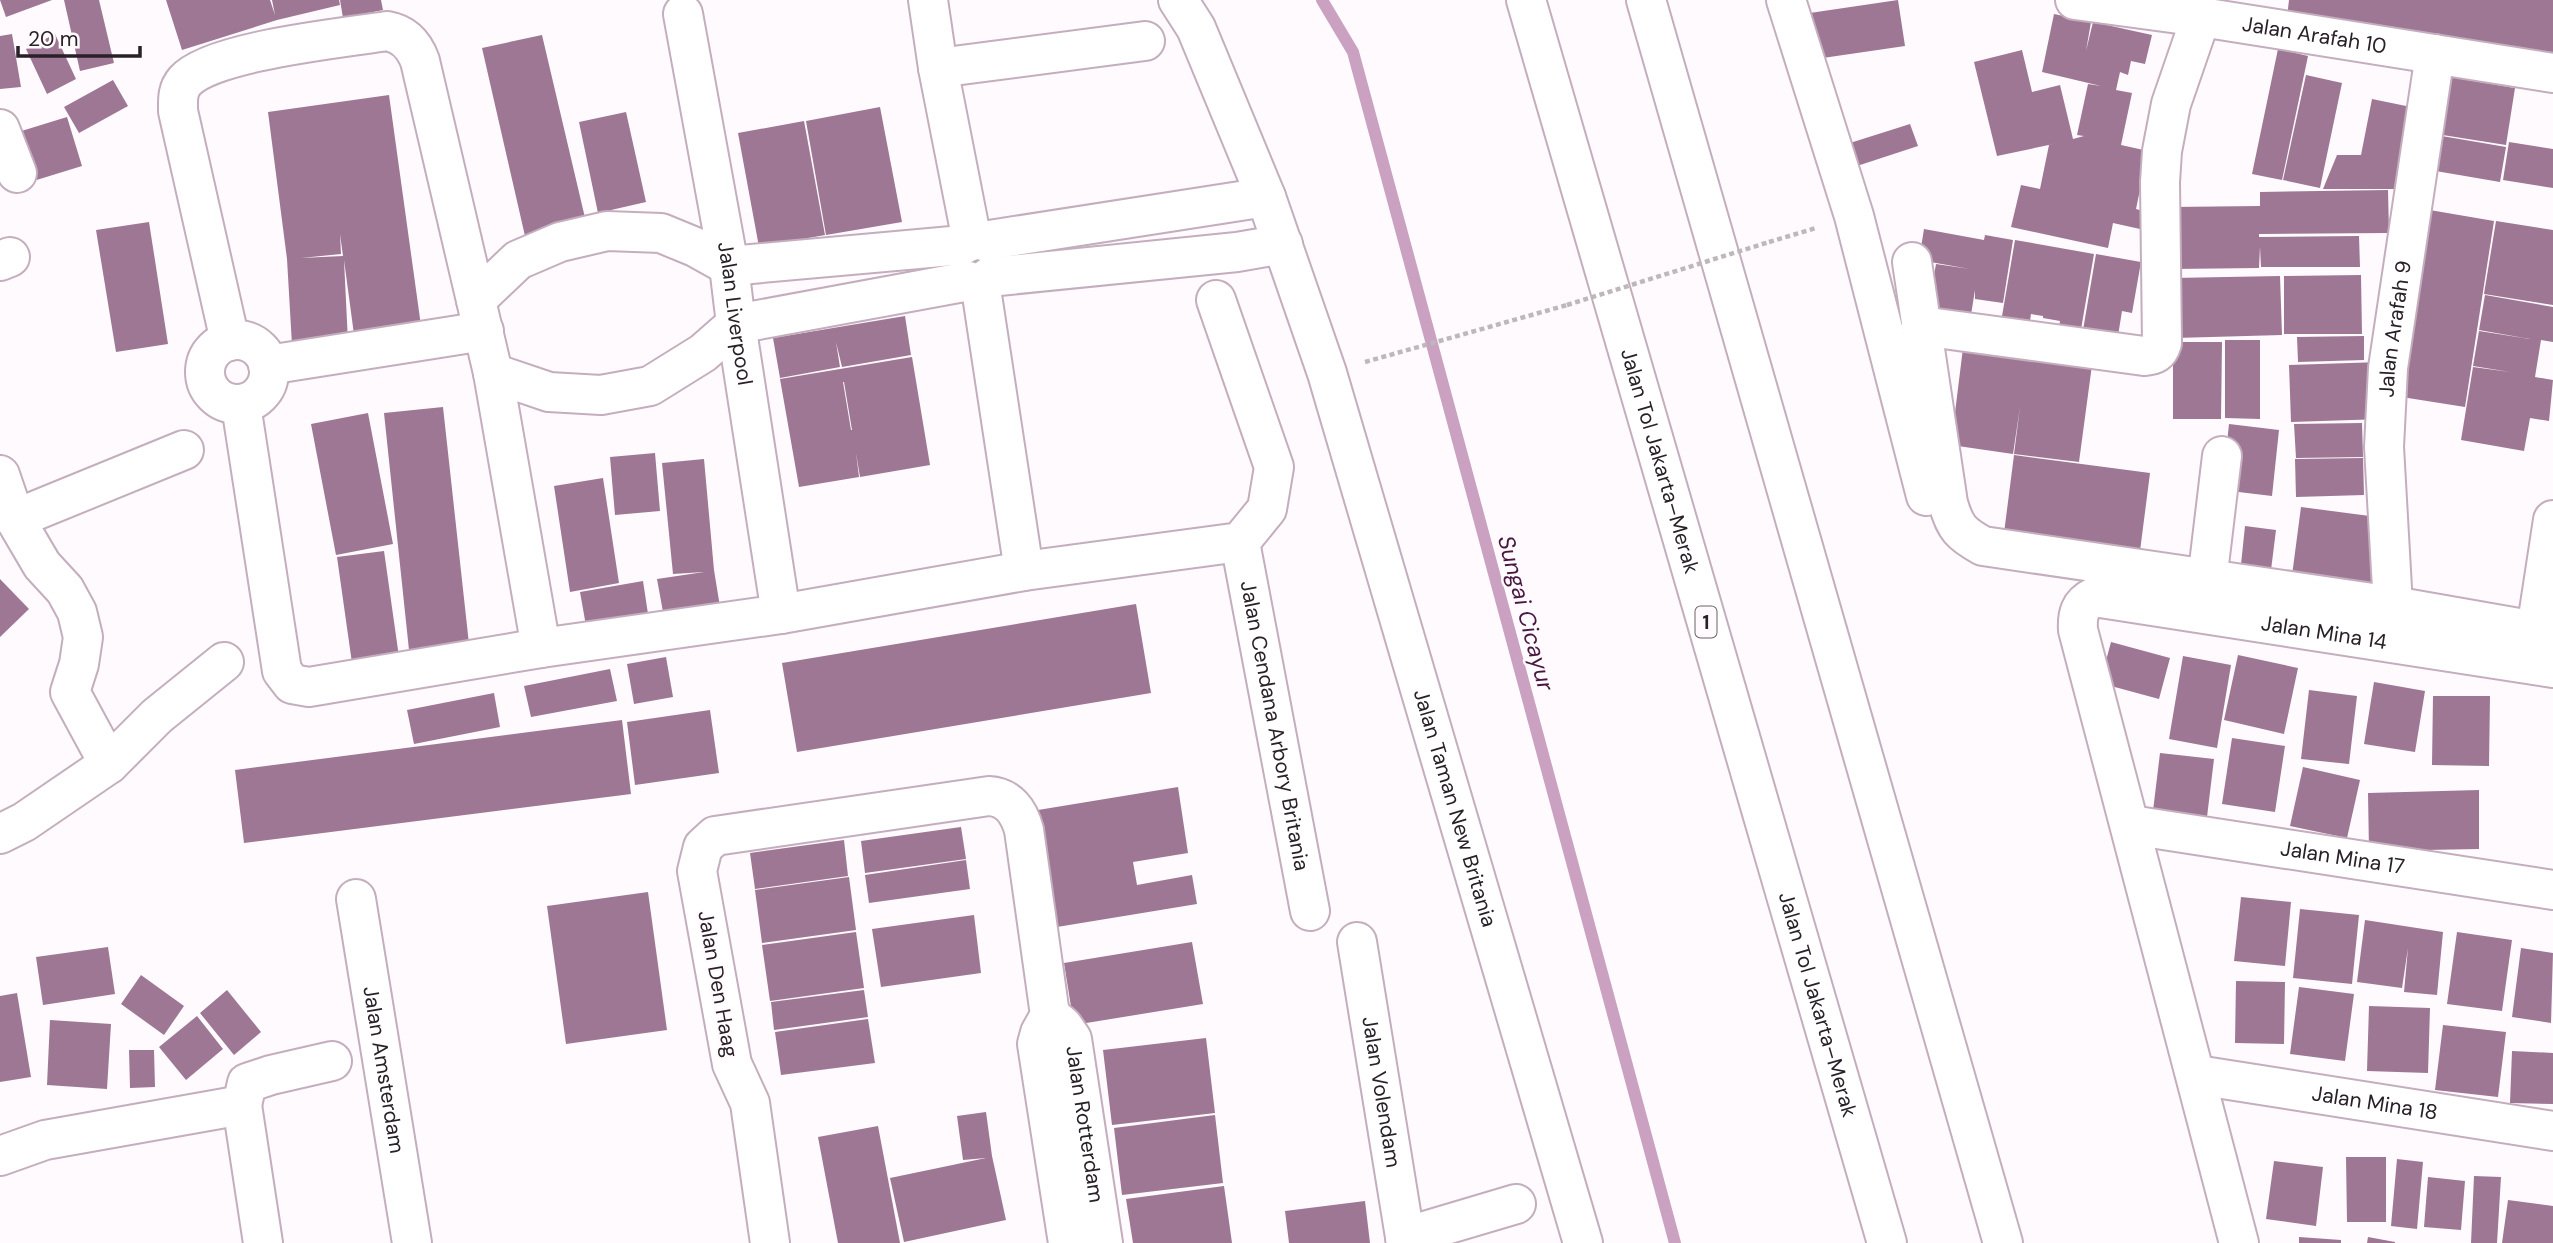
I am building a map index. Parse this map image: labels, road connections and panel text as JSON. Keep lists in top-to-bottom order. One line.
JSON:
{"streets":{"main road":["Jalan Arafah 10","Jalan Liverpool","Jalan Arafah 9","Jalan Tol Jakarta–Merak","1","Jalan Mina 14","Jalan Cendana Arbory Britania","Jalan Taman New Britania","Jalan Mina 17","Jalan Den Haag","Jalan Amsterdam","Jalan Volendam","Jalan Mina 18","Jalan Rotterdam"]},"crossings":[["Jalan Arafah 10","Jalan Arafah 9"],["Jalan Mina 14","Jalan Mina 17"],["Jalan Den Haag","Jalan Rotterdam"]],"water":["Sungai Cicayur"],"scale_bar":"20 m"}
